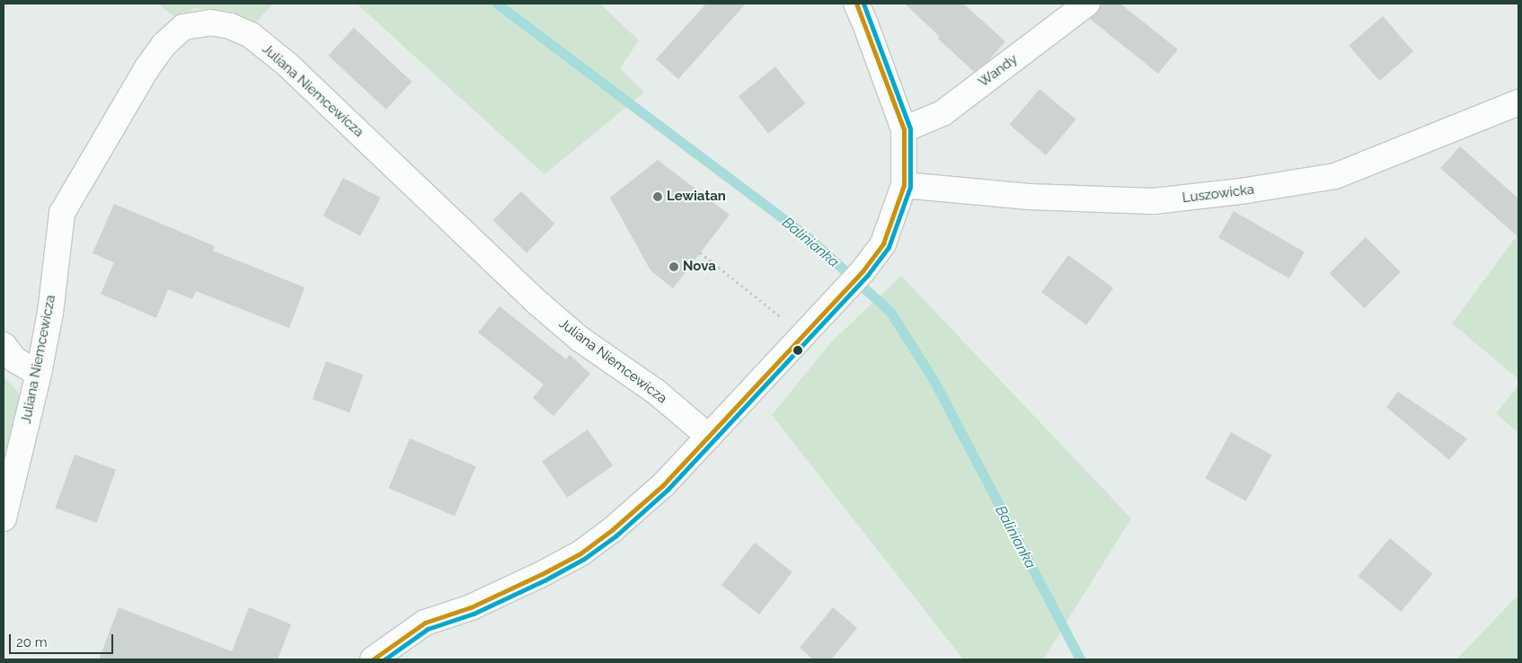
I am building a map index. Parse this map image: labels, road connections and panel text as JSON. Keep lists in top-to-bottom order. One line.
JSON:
{"streets":{"street":["Wandy","Juliana Niemcewicza","Luszowicka"]},"water":["Balinianka"],"places":["Lewiatan","Nova"],"scale_bar":"20 m"}
